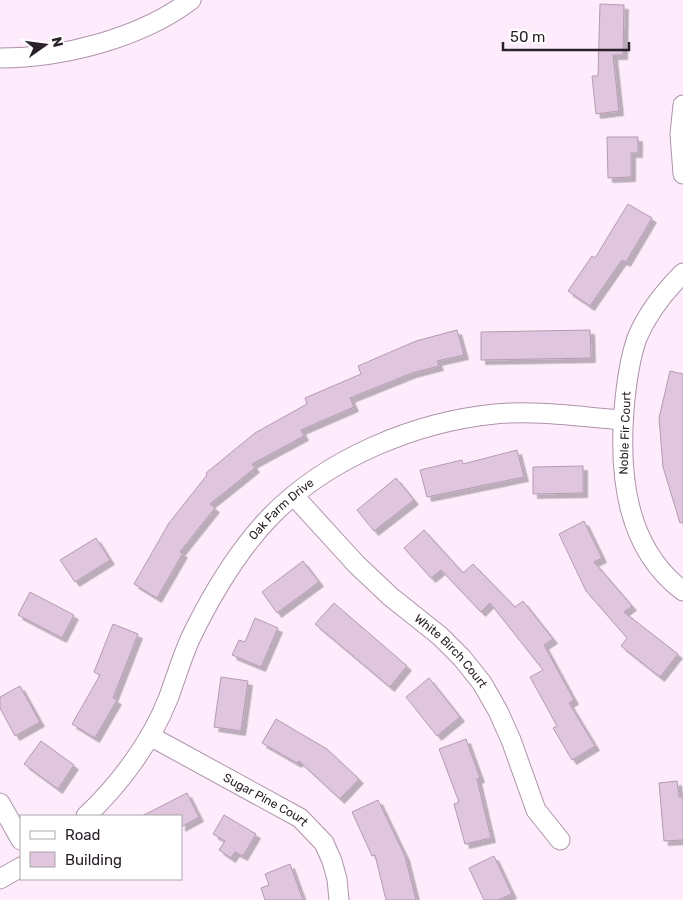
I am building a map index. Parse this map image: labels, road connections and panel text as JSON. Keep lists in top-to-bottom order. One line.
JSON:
{"streets":{"street":["Noble Fir Court","Oak Farm Drive","White Birch Court","Sugar Pine Court"]},"crossings":[["Noble Fir Court","Oak Farm Drive"],["Oak Farm Drive","White Birch Court"],["Oak Farm Drive","Sugar Pine Court"]],"legend":["Road","Building"],"scale_bar":"50 m","north":"right"}
